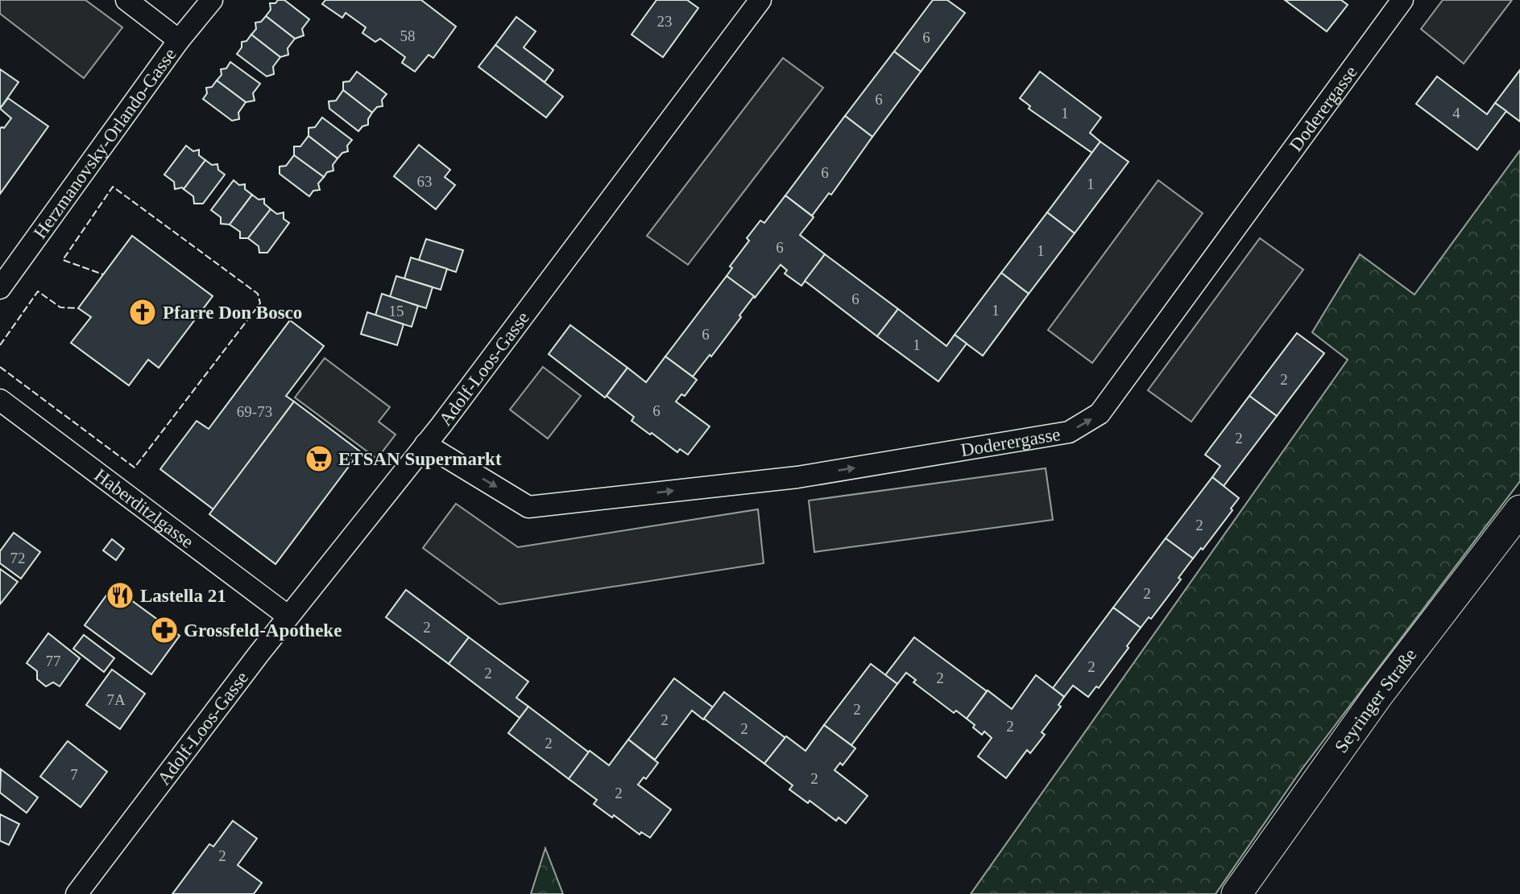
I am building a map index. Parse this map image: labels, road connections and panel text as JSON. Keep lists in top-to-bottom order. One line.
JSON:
{"streets":{"main road":["Seyringer Straße"],"street":["Doderergasse","Herzmanovsky-Orlando-Gasse","Adolf-Loos-Gasse","Haberditzlgasse"]},"crossings":[["Doderergasse","Adolf-Loos-Gasse"],["Adolf-Loos-Gasse","Haberditzlgasse"]],"one_way":["Doderergasse"],"places":{"church":["Pfarre Don Bosco"],"supermarket":["ETSAN Supermarkt"],"restaurant":["Lastella 21"],"pharmacy":["Grossfeld-Apotheke"]},"house_numbers":["23","58","6","6","1","4","6","63","1","6","1","6","1","15","6","1","2","6","69-73","2","2","72","2","2","77","2","2","2","7A","2","2","2","2","2","7","2","2","2"]}
